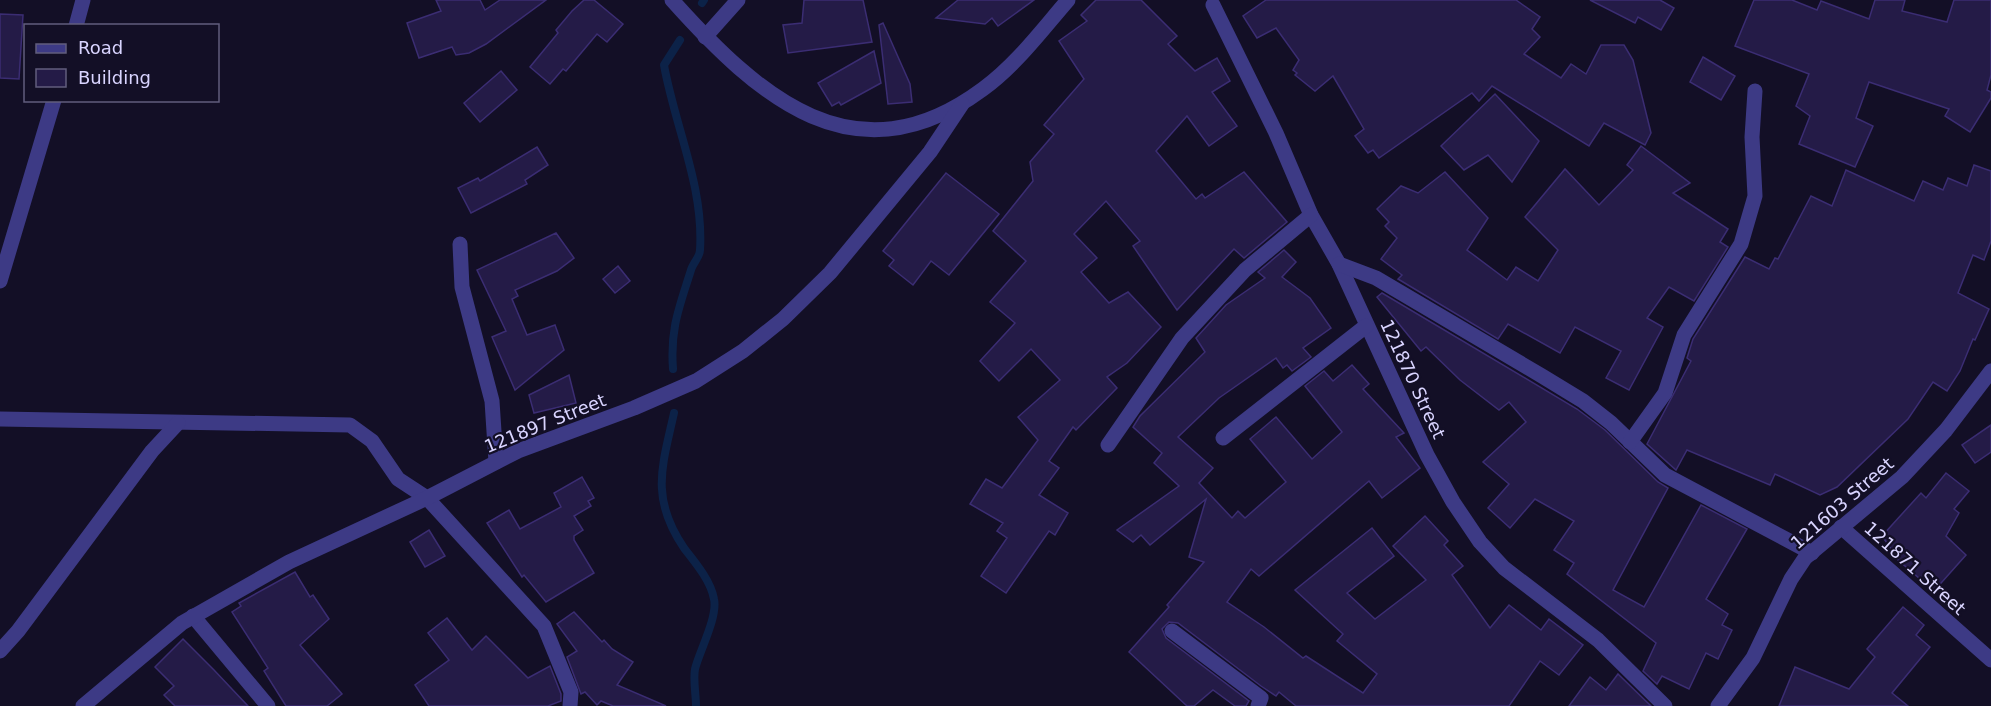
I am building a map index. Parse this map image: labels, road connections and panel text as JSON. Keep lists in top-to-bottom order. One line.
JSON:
{"streets":{"street":["121870 Street","121897 Street","121603 Street","121871 Street"]},"crossings":[["121603 Street","121871 Street"]],"legend":["Road","Building"]}
